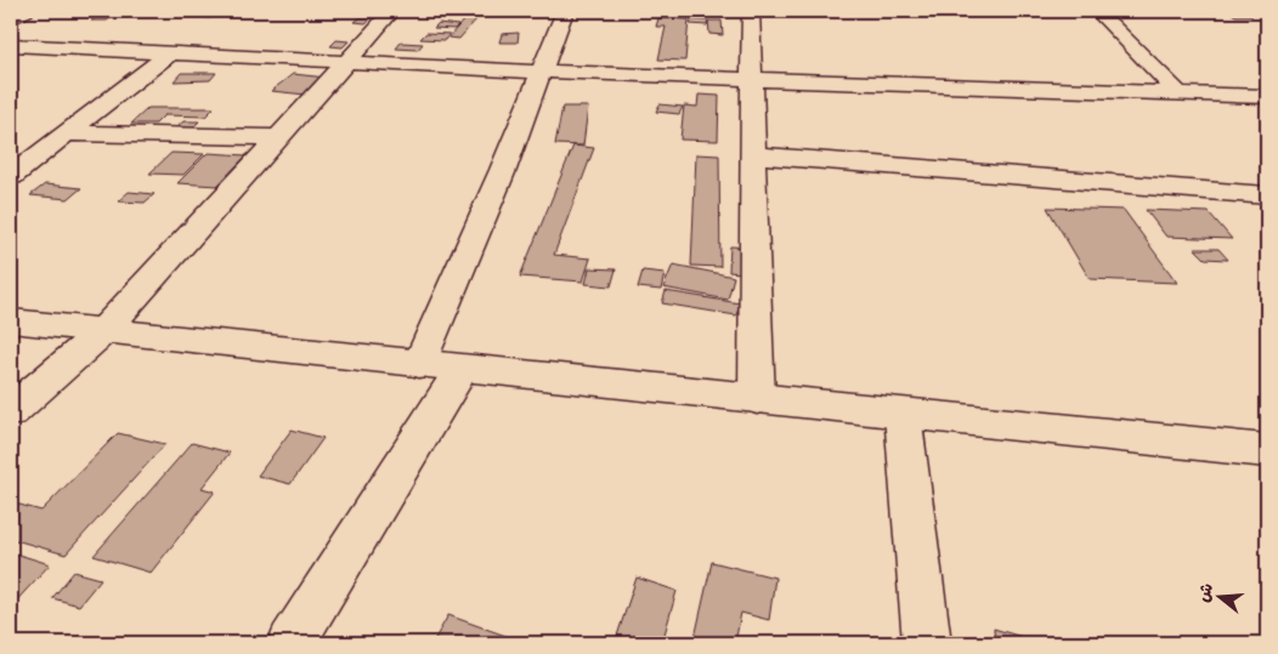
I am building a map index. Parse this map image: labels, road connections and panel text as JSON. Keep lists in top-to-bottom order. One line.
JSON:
{"north":"left"}
